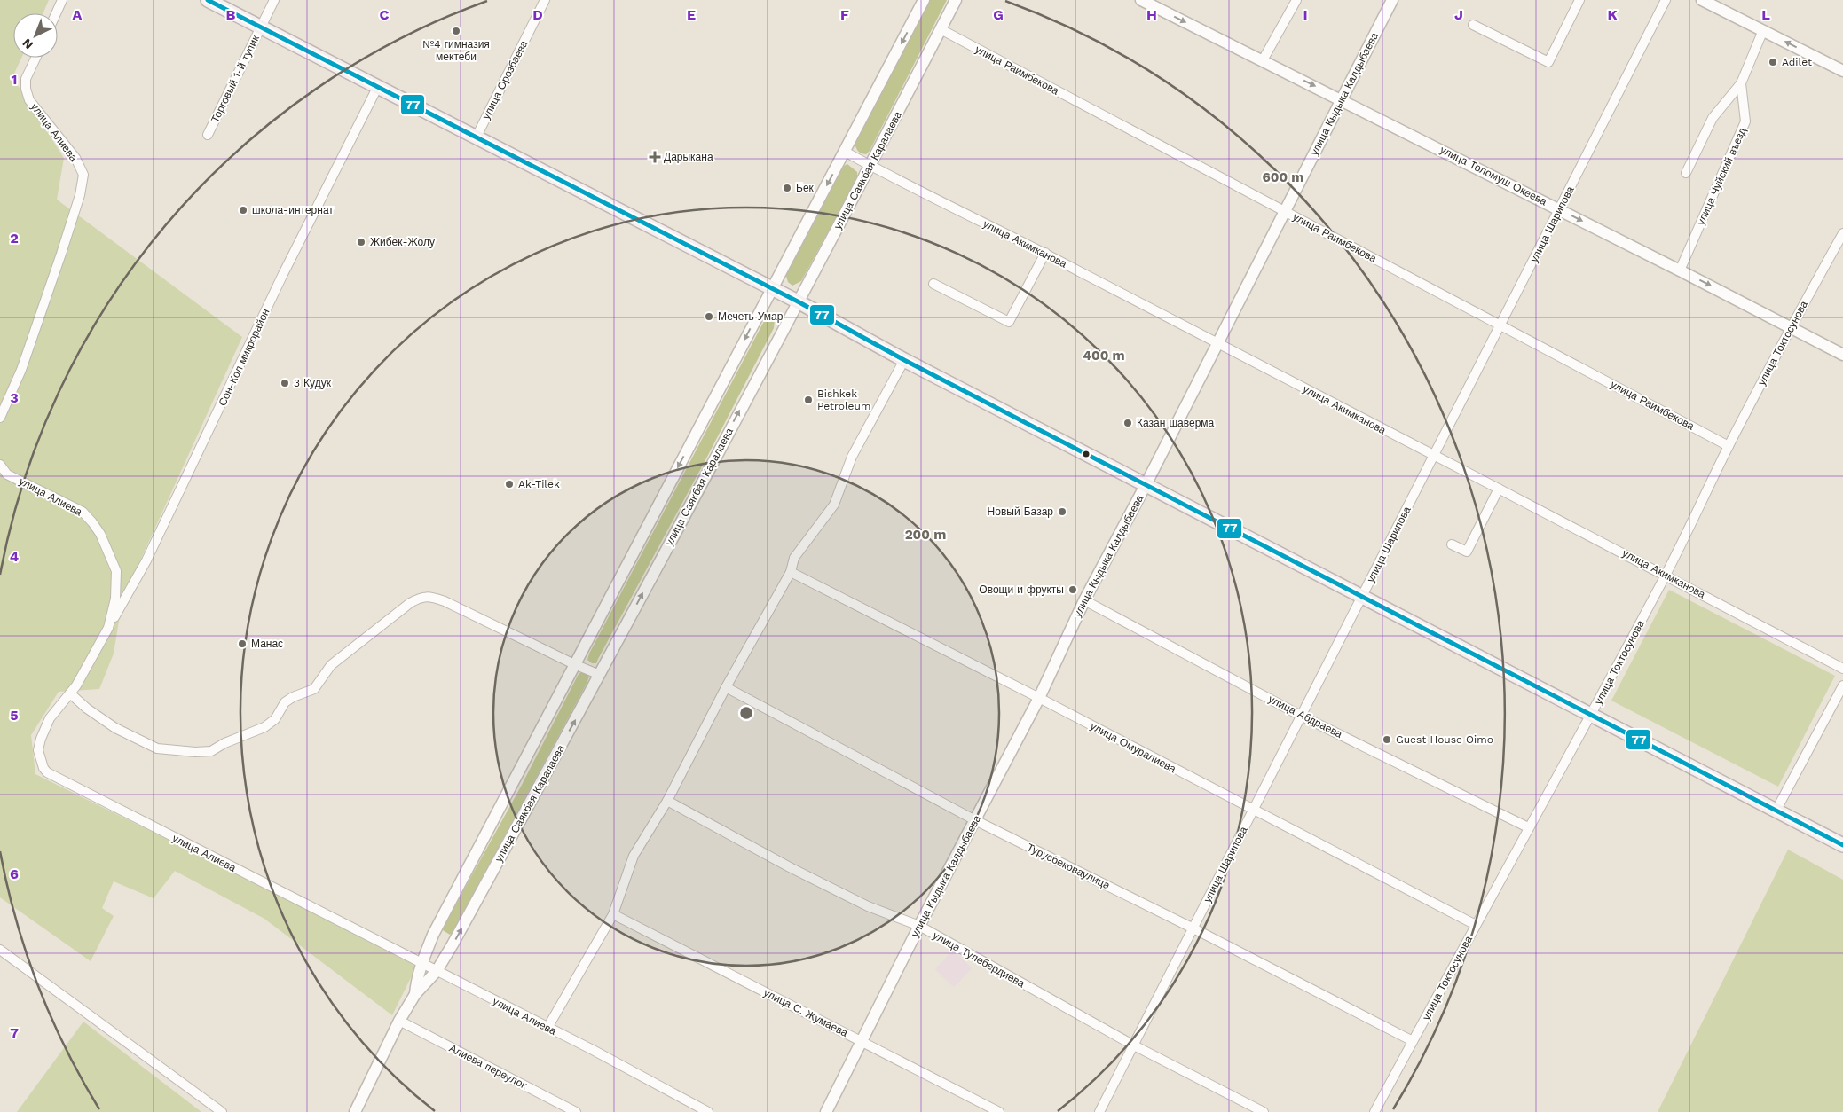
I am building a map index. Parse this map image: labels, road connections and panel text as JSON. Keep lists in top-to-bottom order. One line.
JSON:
{"streets":{"street":["улица Раимбекова","Торговый 1-й тупик","улица Орозбаева","улица Кыдыка Калдыбаева","улица Алиева","улица Саякбая Каралаева","улица Толомуш Океева","улица Чуйский въезд","улица Шарипова","улица Акимканова","улица Токтосунова","Сон-Кол микрорайон","улица Абдраева","улица Омуралиева","Турусбековаулица","улица Тулебердиева","улица С. Жумаева","Алиева переулок"]},"crossings":[["улица Раимбекова","улица Кыдыка Калдыбаева"],["улица Раимбекова","улица Саякбая Каралаева"],["улица Раимбекова","улица Шарипова"],["улица Раимбекова","улица Токтосунова"],["улица Кыдыка Калдыбаева","улица Толомуш Океева"],["улица Кыдыка Калдыбаева","улица Акимканова"],["улица Кыдыка Калдыбаева","улица Абдраева"],["улица Кыдыка Калдыбаева","улица Омуралиева"],["улица Кыдыка Калдыбаева","Турусбековаулица"],["улица Кыдыка Калдыбаева","улица Тулебердиева"],["улица Кыдыка Калдыбаева","улица С. Жумаева"],["улица Алиева","улица Саякбая Каралаева"],["улица Алиева","Сон-Кол микрорайон"],["улица Саякбая Каралаева","улица Акимканова"],["улица Толомуш Океева","улица Чуйский въезд"],["улица Толомуш Океева","улица Шарипова"],["улица Толомуш Океева","улица Токтосунова"],["улица Шарипова","улица Акимканова"],["улица Шарипова","улица Абдраева"],["улица Шарипова","улица Омуралиева"],["улица Шарипова","Турусбековаулица"],["улица Шарипова","улица Тулебердиева"],["улица Акимканова","улица Токтосунова"],["улица Токтосунова","улица Абдраева"],["улица Токтосунова","улица Омуралиева"],["улица Токтосунова","Турусбековаулица"]],"one_way":["улица Толомуш Океева"],"places":{"other":["№4 гимназия мектеби","Adilet","Бек","школа-интернат","Жибек-Жолу","Мечеть Умар","3 Кудук","Bishkek Petroleum","Казан шаверма","Ak-Tilek","Новый Базар","Овощи и фрукты","Манас","Guest House Oimo"],"health":["Дарыкана"]},"lines":["transit line 77"],"north":"bottom left","grid":{"columns":["A","B","C","D","E","F","G","H","I","J","K","L"],"rows":["1","2","3","4","5","6","7"]},"rings":["600 m","400 m","200 m"]}
